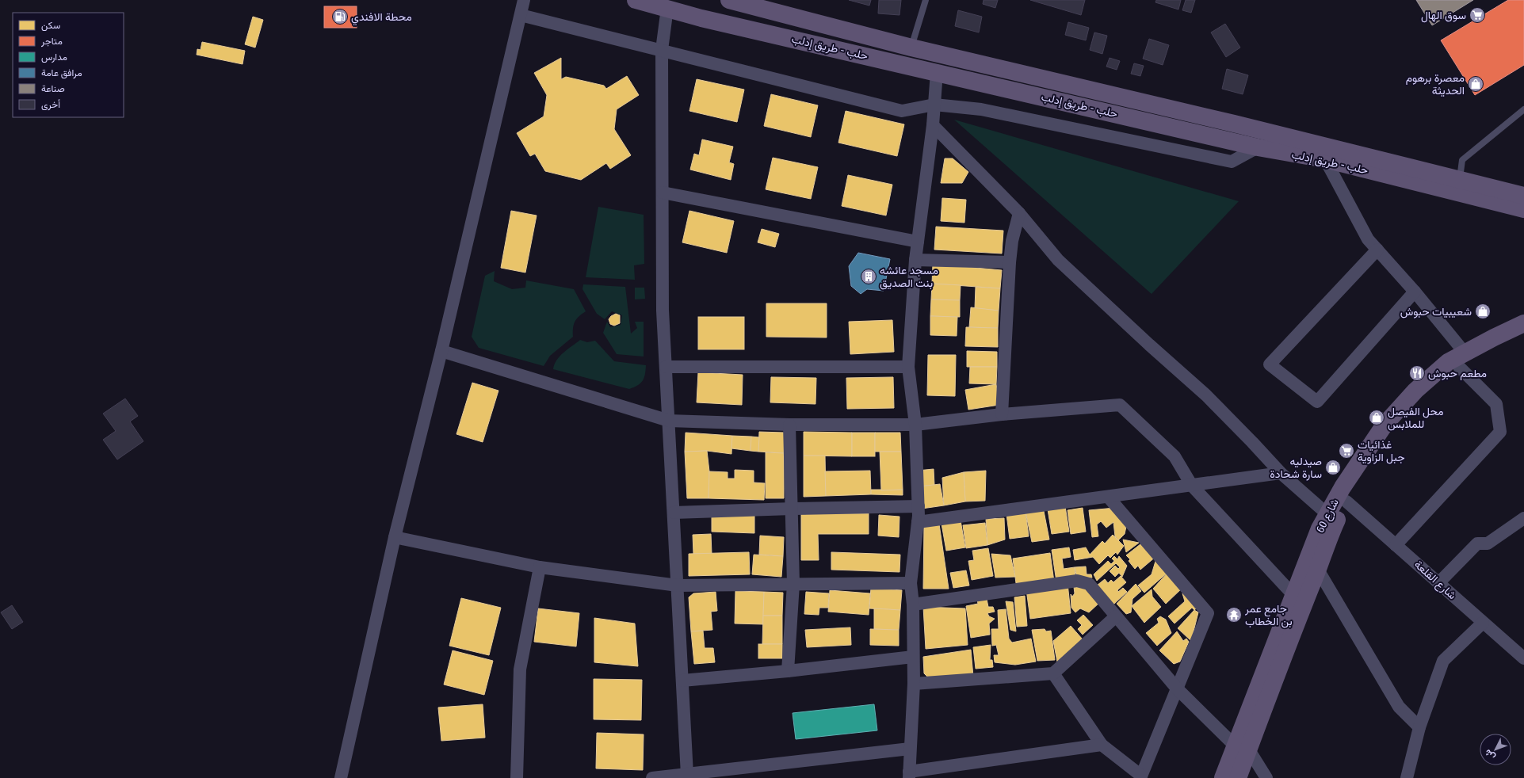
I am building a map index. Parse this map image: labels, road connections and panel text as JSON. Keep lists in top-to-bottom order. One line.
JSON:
{"streets":{"main road":["حلب - طريق إدلب","شارع 60"],"street":["شارع القلعة"]},"crossings":[["شارع 60","شارع القلعة"]],"places":{"supermarket":["سوق الهال","غذائيات جبل الزاوية"],"fuel station":["محطة الافندي"],"shop":["معصرة برهوم الحديثة","شعيبيات حبوش","محل الفيصل للملابس","صيدليه سارة شحادة"],"building":["مسجد عائشه بنت الصديق"],"restaurant":["مطعم حبوش"],"temple":["جامع عمر بن الخطاب"]},"legend":["سكن","متاجر","مدارس","مرافق عامة","صناعة","أخرى"],"north":"bottom left"}
